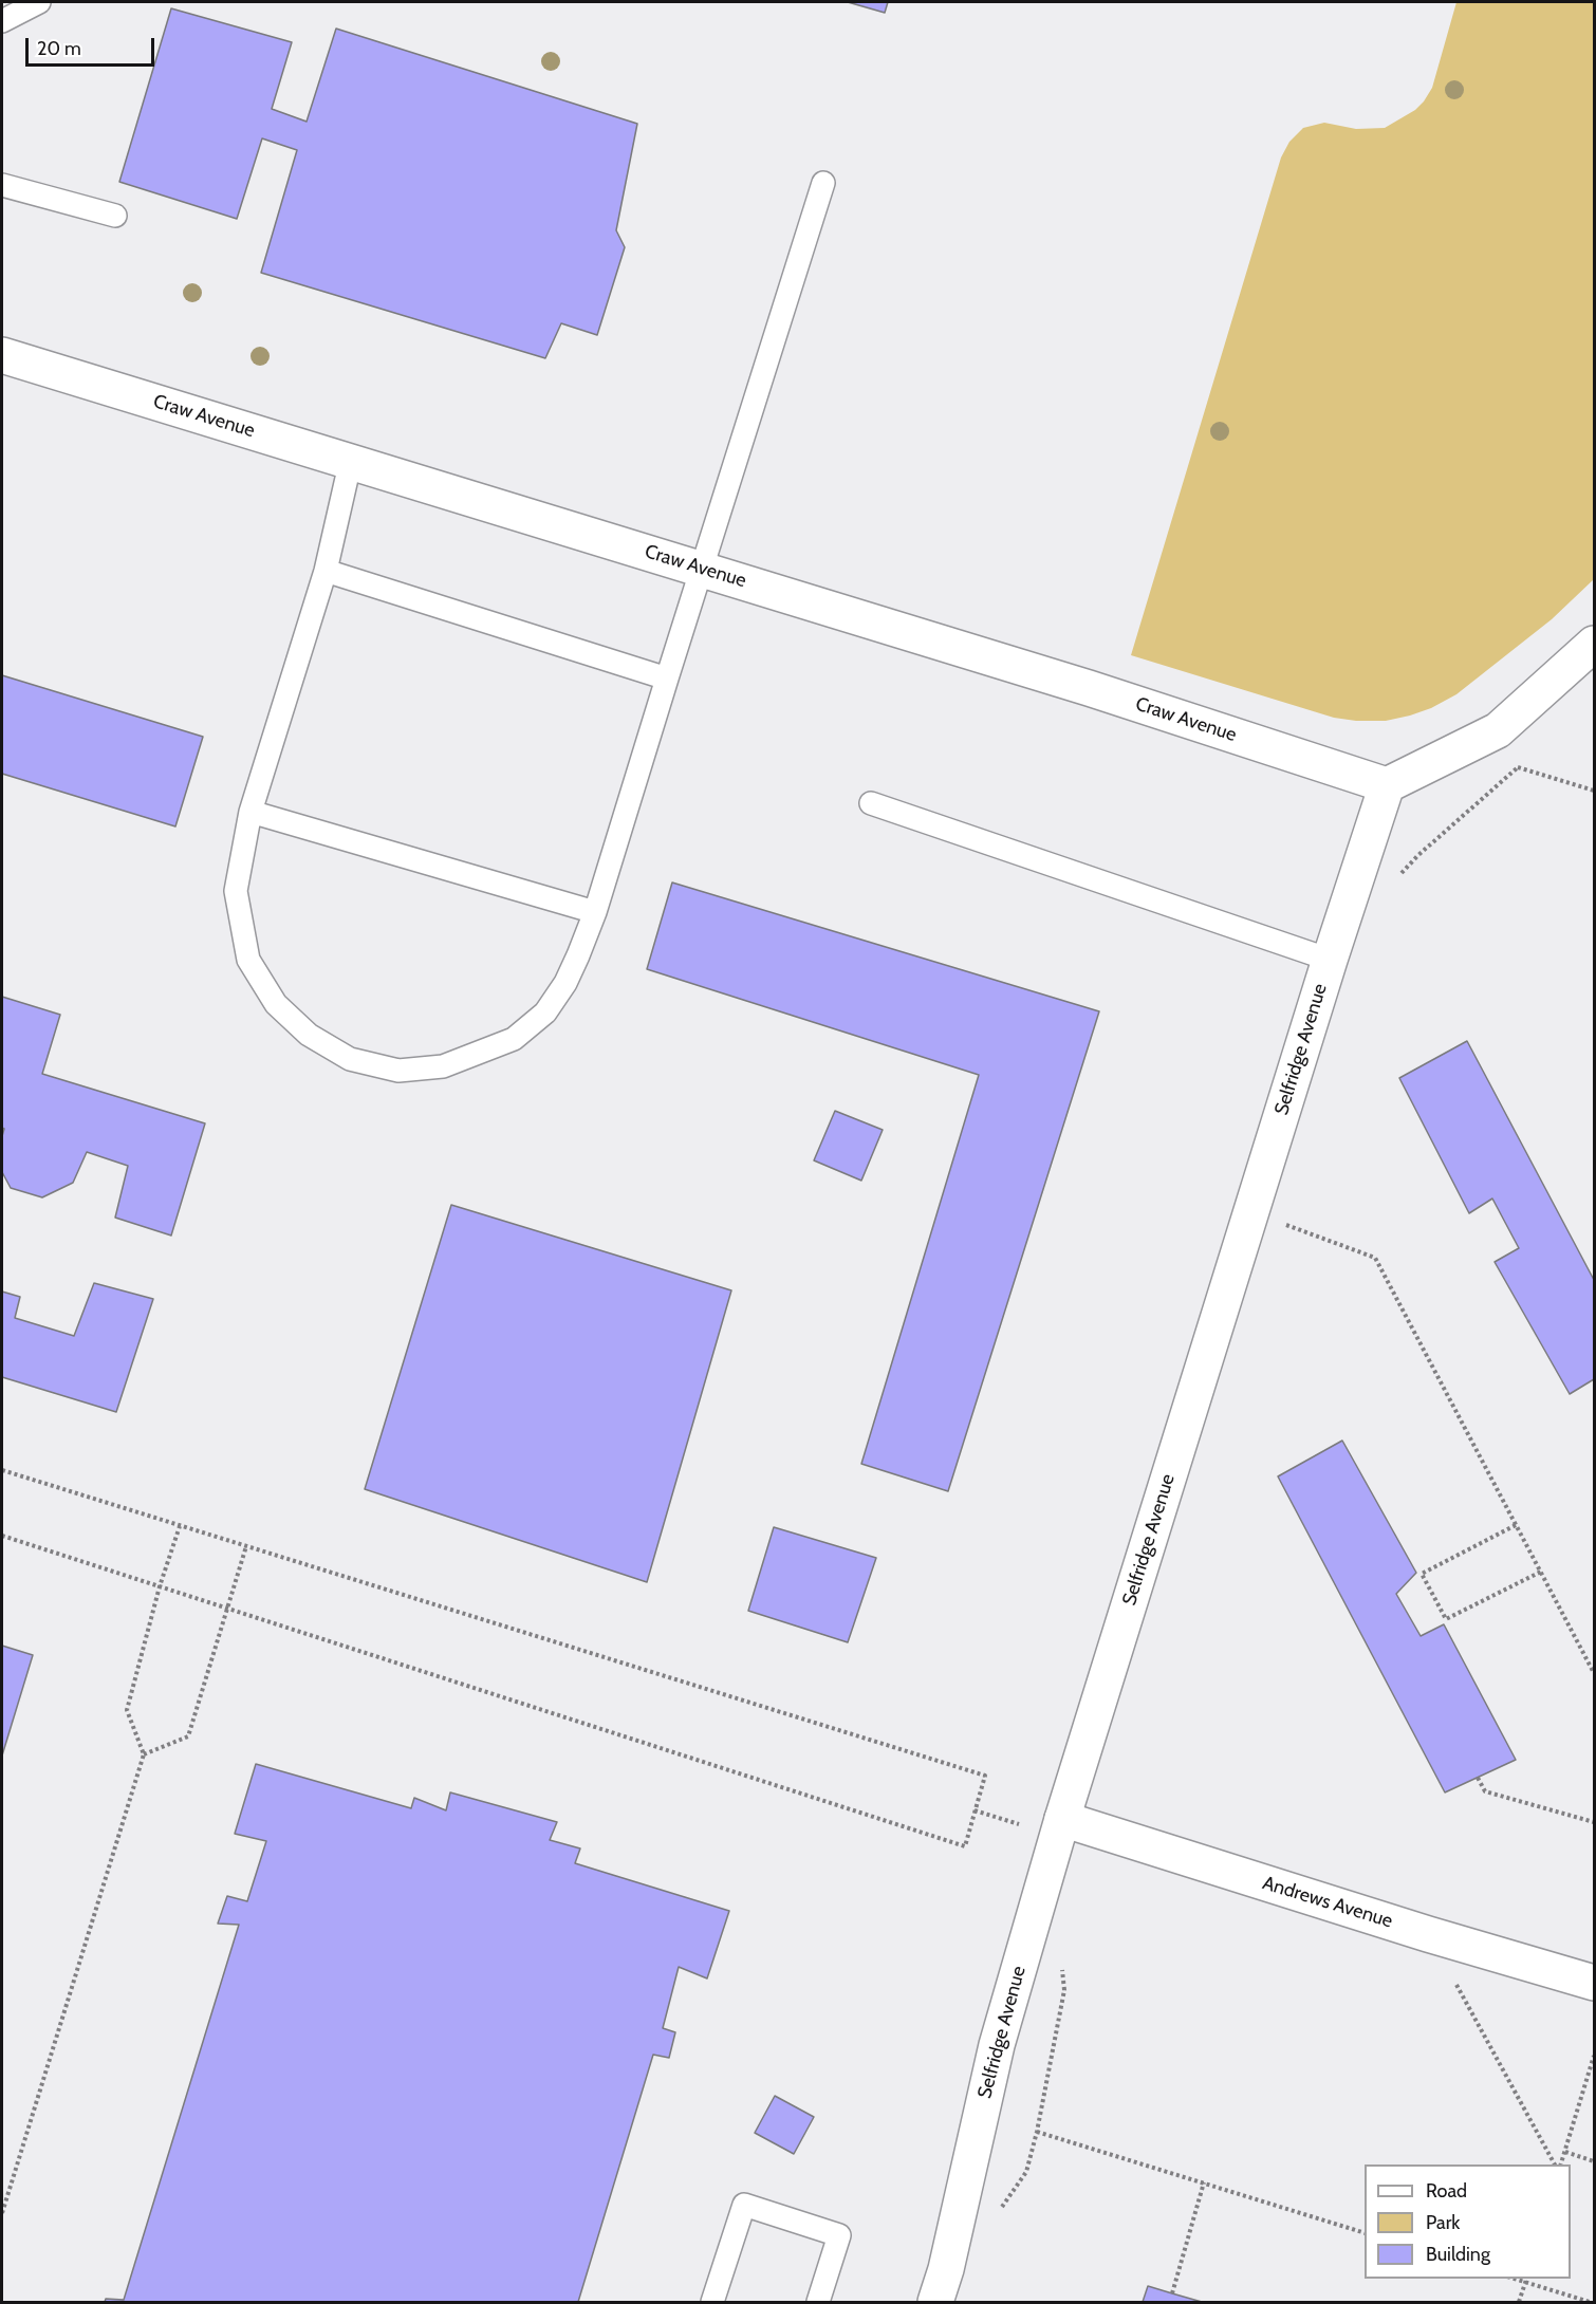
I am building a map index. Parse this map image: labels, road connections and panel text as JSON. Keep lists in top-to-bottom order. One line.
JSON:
{"streets":{"street":["Craw Avenue","Selfridge Avenue","Andrews Avenue"]},"crossings":[["Craw Avenue","Selfridge Avenue"],["Selfridge Avenue","Andrews Avenue"]],"legend":["Road","Park","Building"],"scale_bar":"20 m"}
